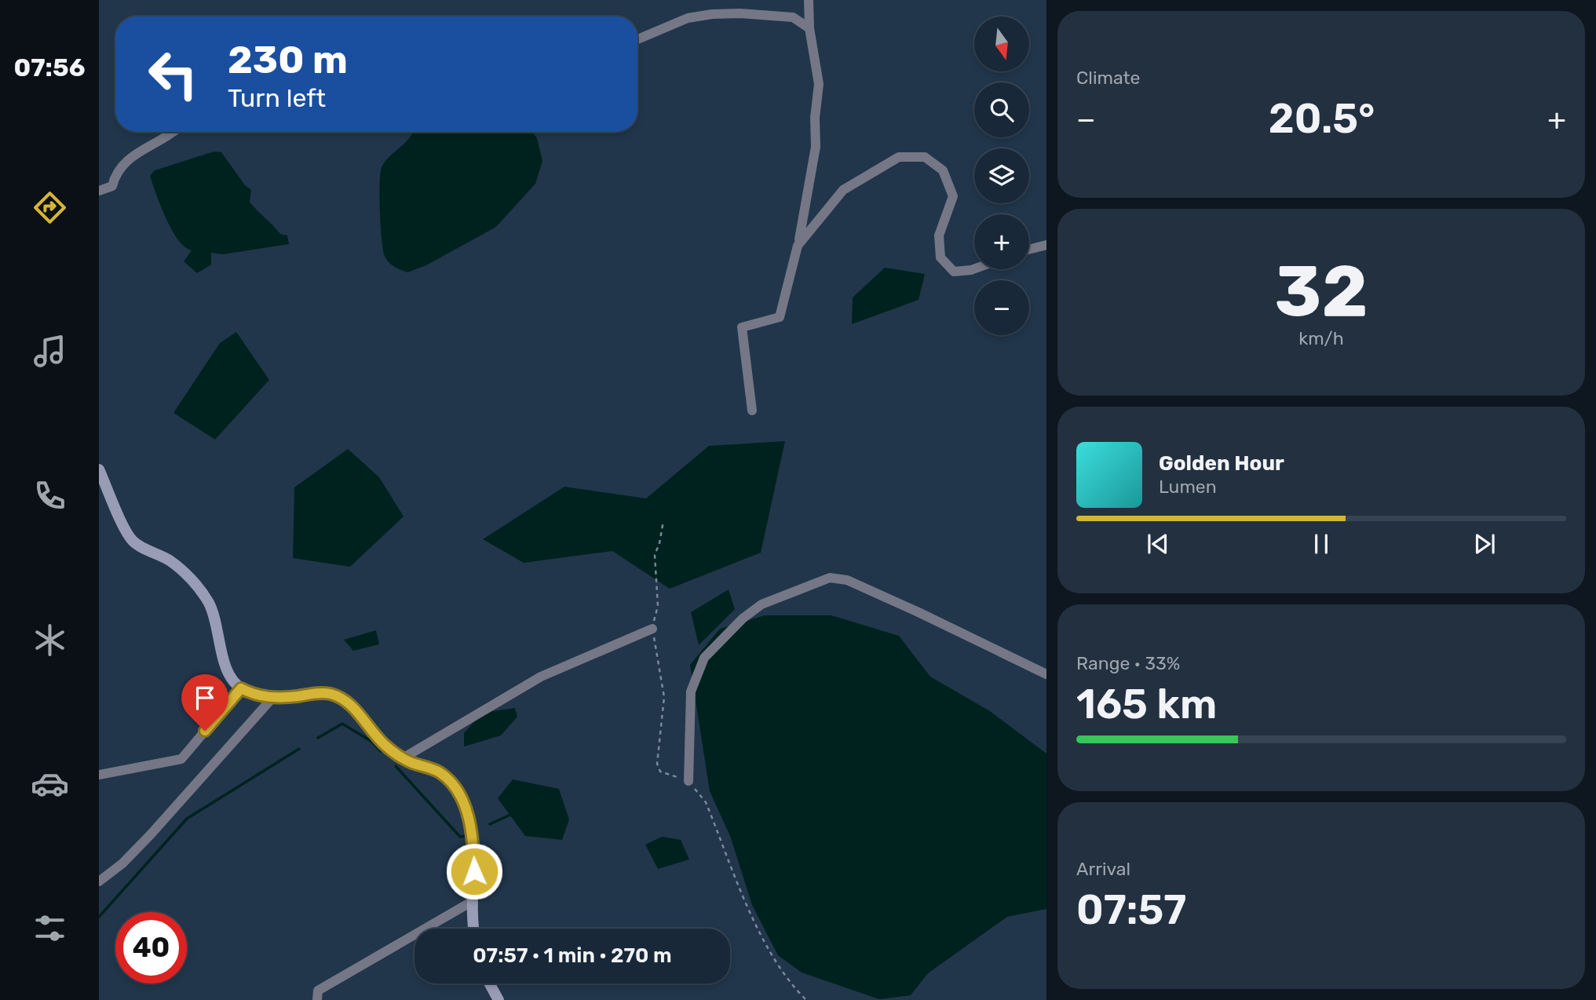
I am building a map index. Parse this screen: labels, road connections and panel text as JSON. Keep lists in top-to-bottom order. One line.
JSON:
{"north":"bottom","page":{"tabs":"07:56","tile":["Climate",["32","km/h"],["Range · 33%","165 km"],["Arrival","07:57"]],"map_buttons":["+","−"],"turn":["230 m","Turn left"],"heat":["−","20.5°","+"],"song":["Golden Hour","Lumen"],"limit":"40","trip":"07:57 · 1 min · 270 m"}}
